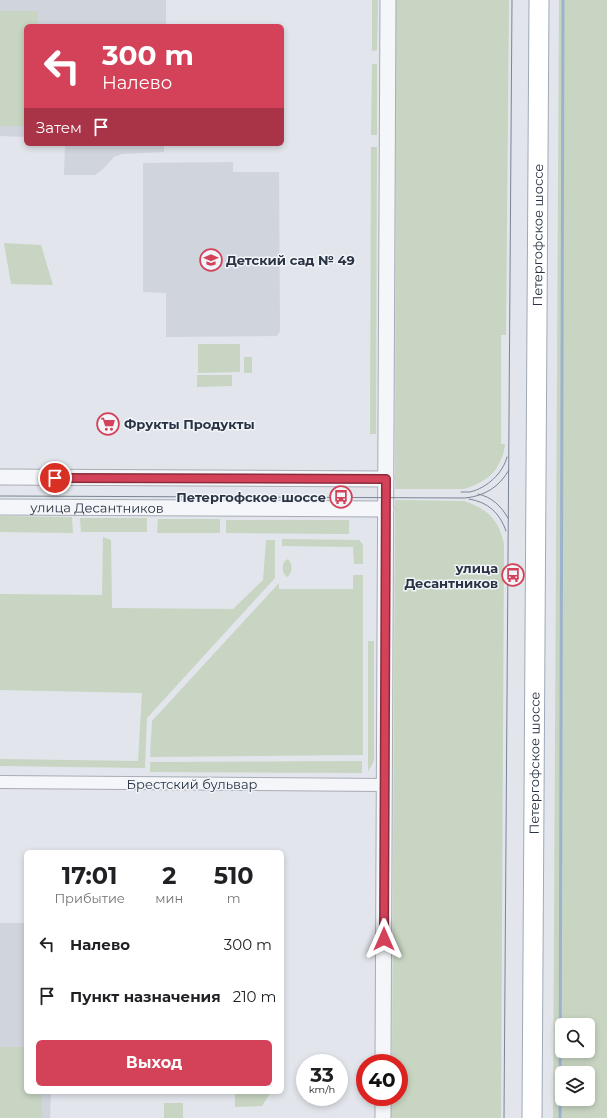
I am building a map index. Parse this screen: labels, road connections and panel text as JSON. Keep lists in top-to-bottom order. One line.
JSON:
{"streets":{"main road":["Петергофское шоссе"],"street":["улица Десантников","Брестский бульвар"]},"places":{"school or university":["Детский сад № 49"],"supermarket":["Фрукты Продукты"],"bus stop":["Петергофское шоссе","улица Десантников"]},"page":{"turn":["300 m","Налево"],"then":"Затем","eta":["17:01","Прибытие","2","мин","510","m"],"list":[{"name":"Налево","value":"300 m"},{"name":"Пункт назначения","value":"210 m"}],"buttons":"Выход","speed":"33 km/h","limit":"40"}}
